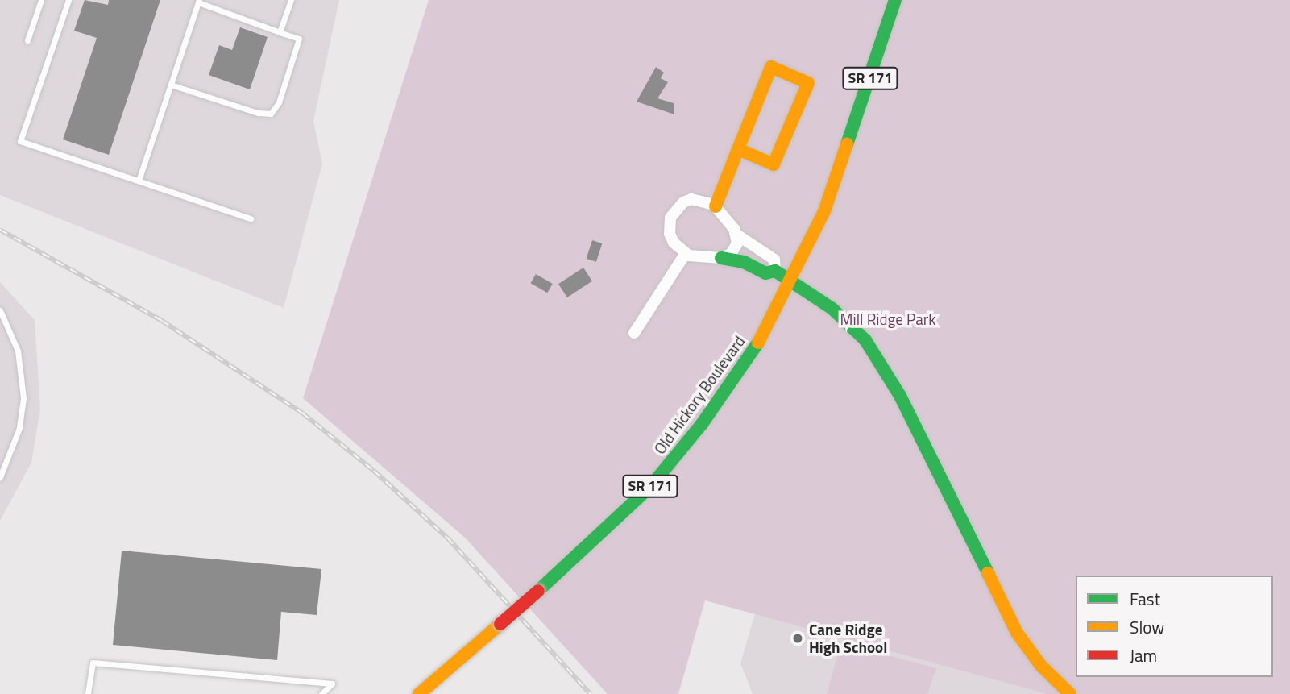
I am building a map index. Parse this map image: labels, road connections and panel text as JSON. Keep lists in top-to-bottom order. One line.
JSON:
{"streets":{"street":["SR 171","Old Hickory Boulevard"]},"parks":["Mill Ridge Park"],"places":["Cane Ridge High School"],"legend":["Fast","Slow","Jam"]}
